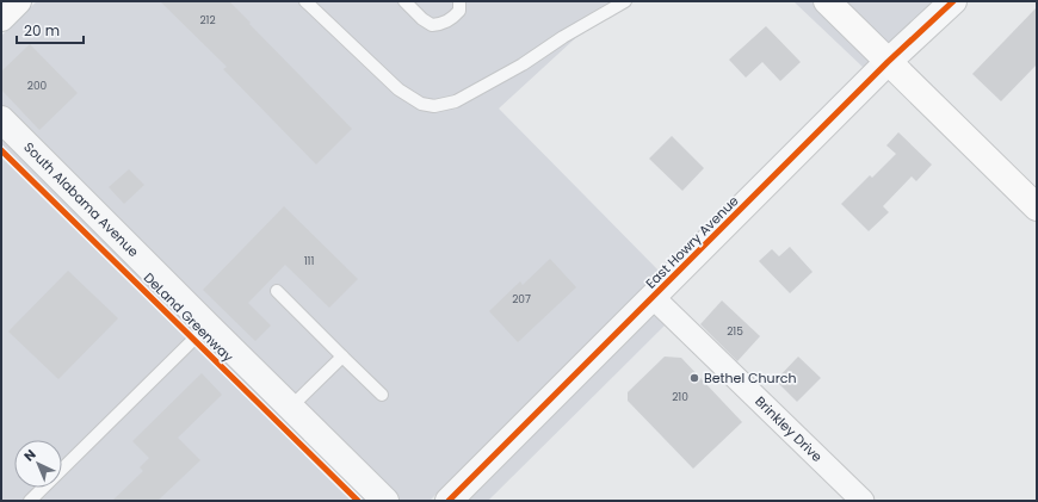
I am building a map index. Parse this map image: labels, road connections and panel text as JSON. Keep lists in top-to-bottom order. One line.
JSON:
{"streets":{"street":["South Alabama Avenue","East Howry Avenue","Brinkley Drive"],"cycle path":["DeLand Greenway"]},"crossings":[["East Howry Avenue","Brinkley Drive"]],"places":["Bethel Church"],"house_numbers":["212","200","111","207","215","210"],"scale_bar":"20 m","north":"top left"}
